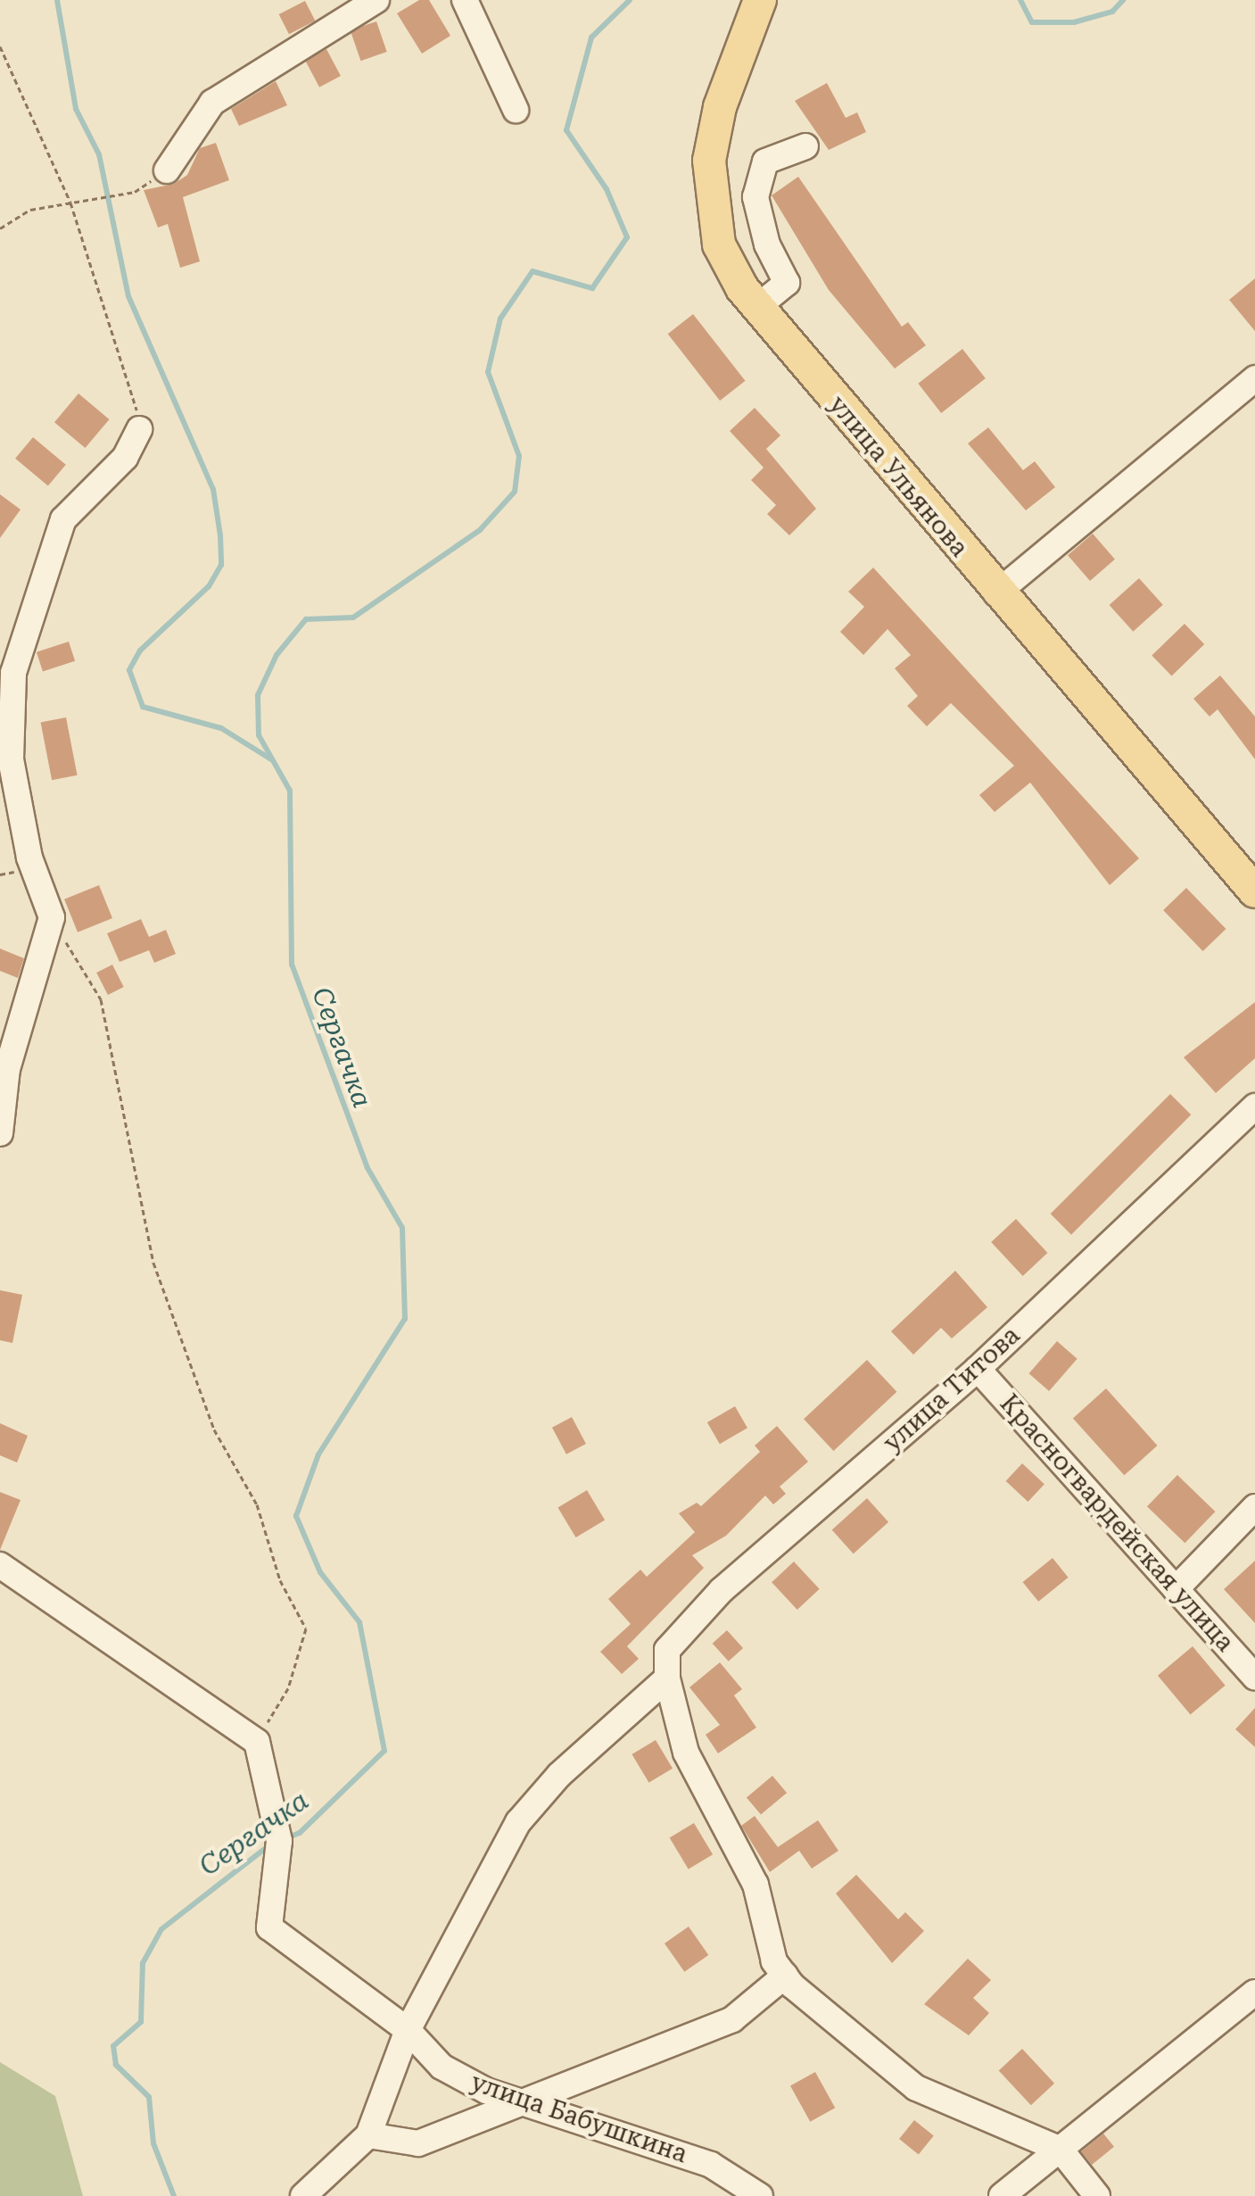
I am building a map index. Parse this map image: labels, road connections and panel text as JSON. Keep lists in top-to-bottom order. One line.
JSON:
{"streets":{"main road":["улица Ульянова"],"street":["улица Титова","Красногвардейская улица","улица Бабушкина"]},"crossings":[["улица Титова","Красногвардейская улица"]],"water":["Сергачка"]}
